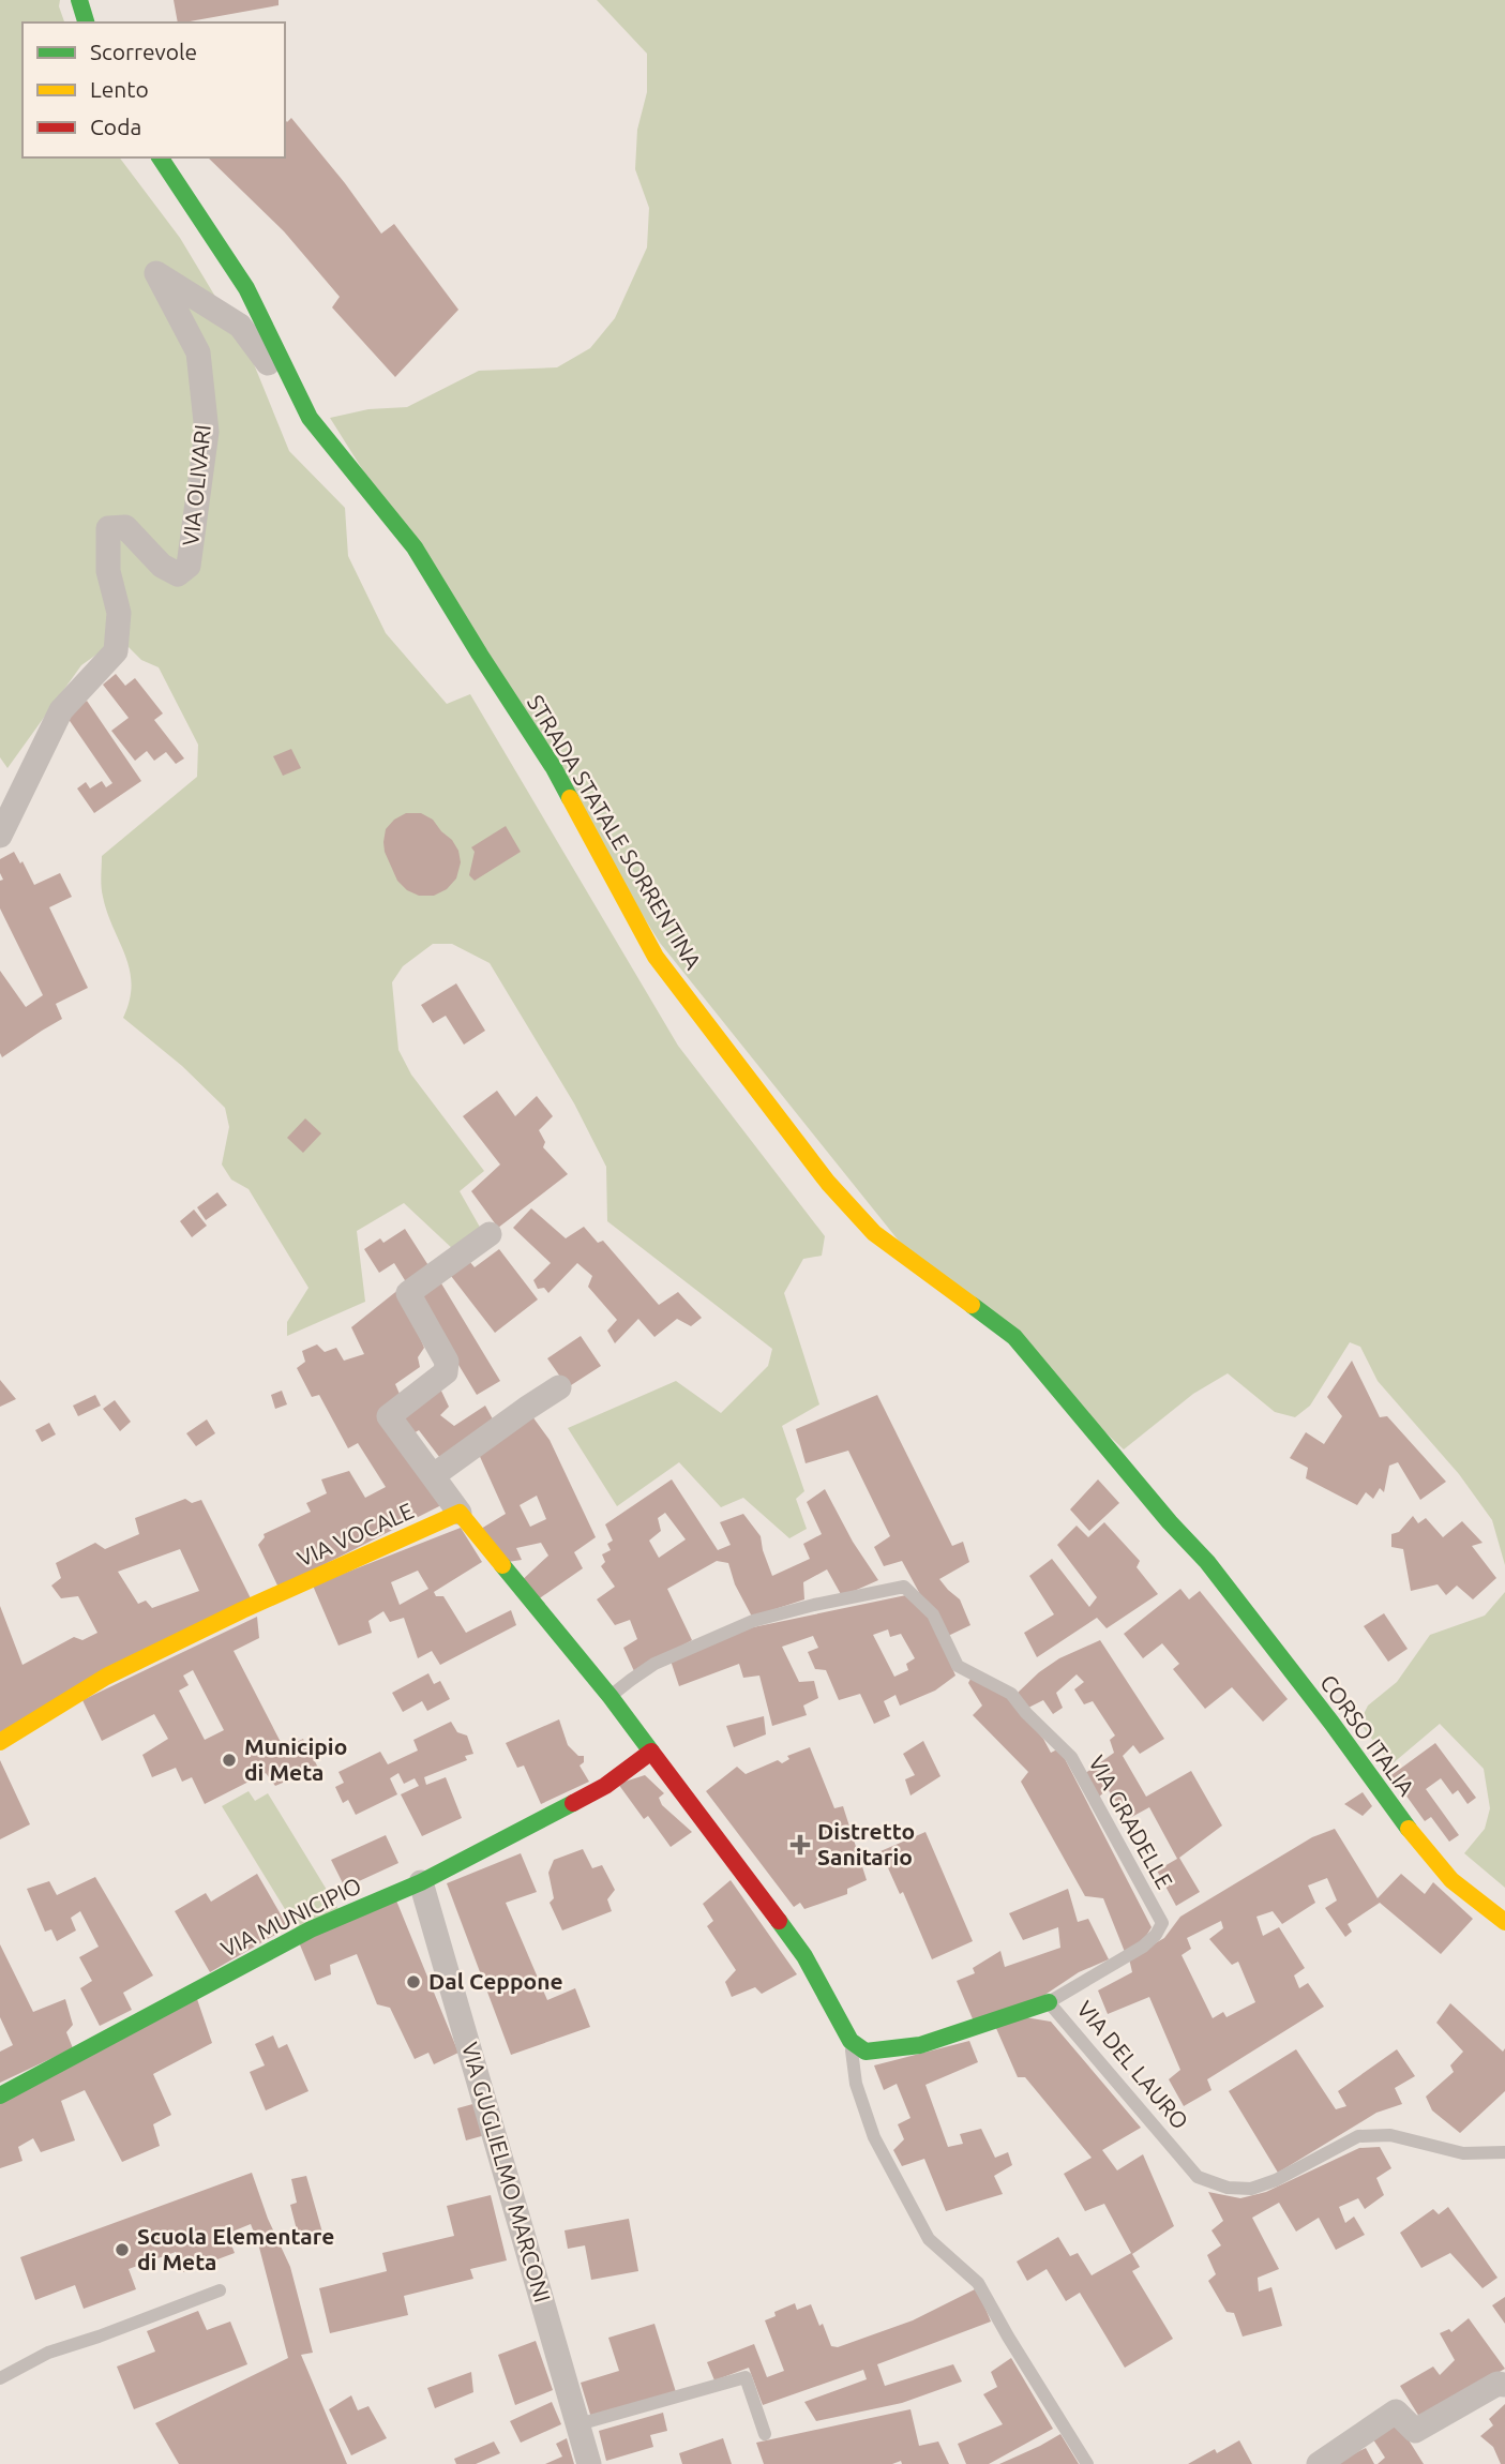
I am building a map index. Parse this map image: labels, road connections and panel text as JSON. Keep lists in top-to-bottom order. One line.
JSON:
{"streets":{"main road":["STRADA STATALE SORRENTINA","VIA VOCALE","CORSO ITALIA","VIA MUNICIPIO","VIA DEL LAURO"],"street":["VIA OLIVARI","VIA GUGLIELMO MARCONI"],"lane":["VIA GRADELLE"]},"crossings":[["VIA OLIVARI","STRADA STATALE SORRENTINA"],["STRADA STATALE SORRENTINA","CORSO ITALIA"],["VIA GRADELLE","VIA DEL LAURO"],["VIA MUNICIPIO","VIA GUGLIELMO MARCONI"]],"places":{"other":["Municipio di Meta","Dal Ceppone","Scuola Elementare di Meta"],"health":["Distretto Sanitario"]},"legend":["Scorrevole","Lento","Coda"]}
